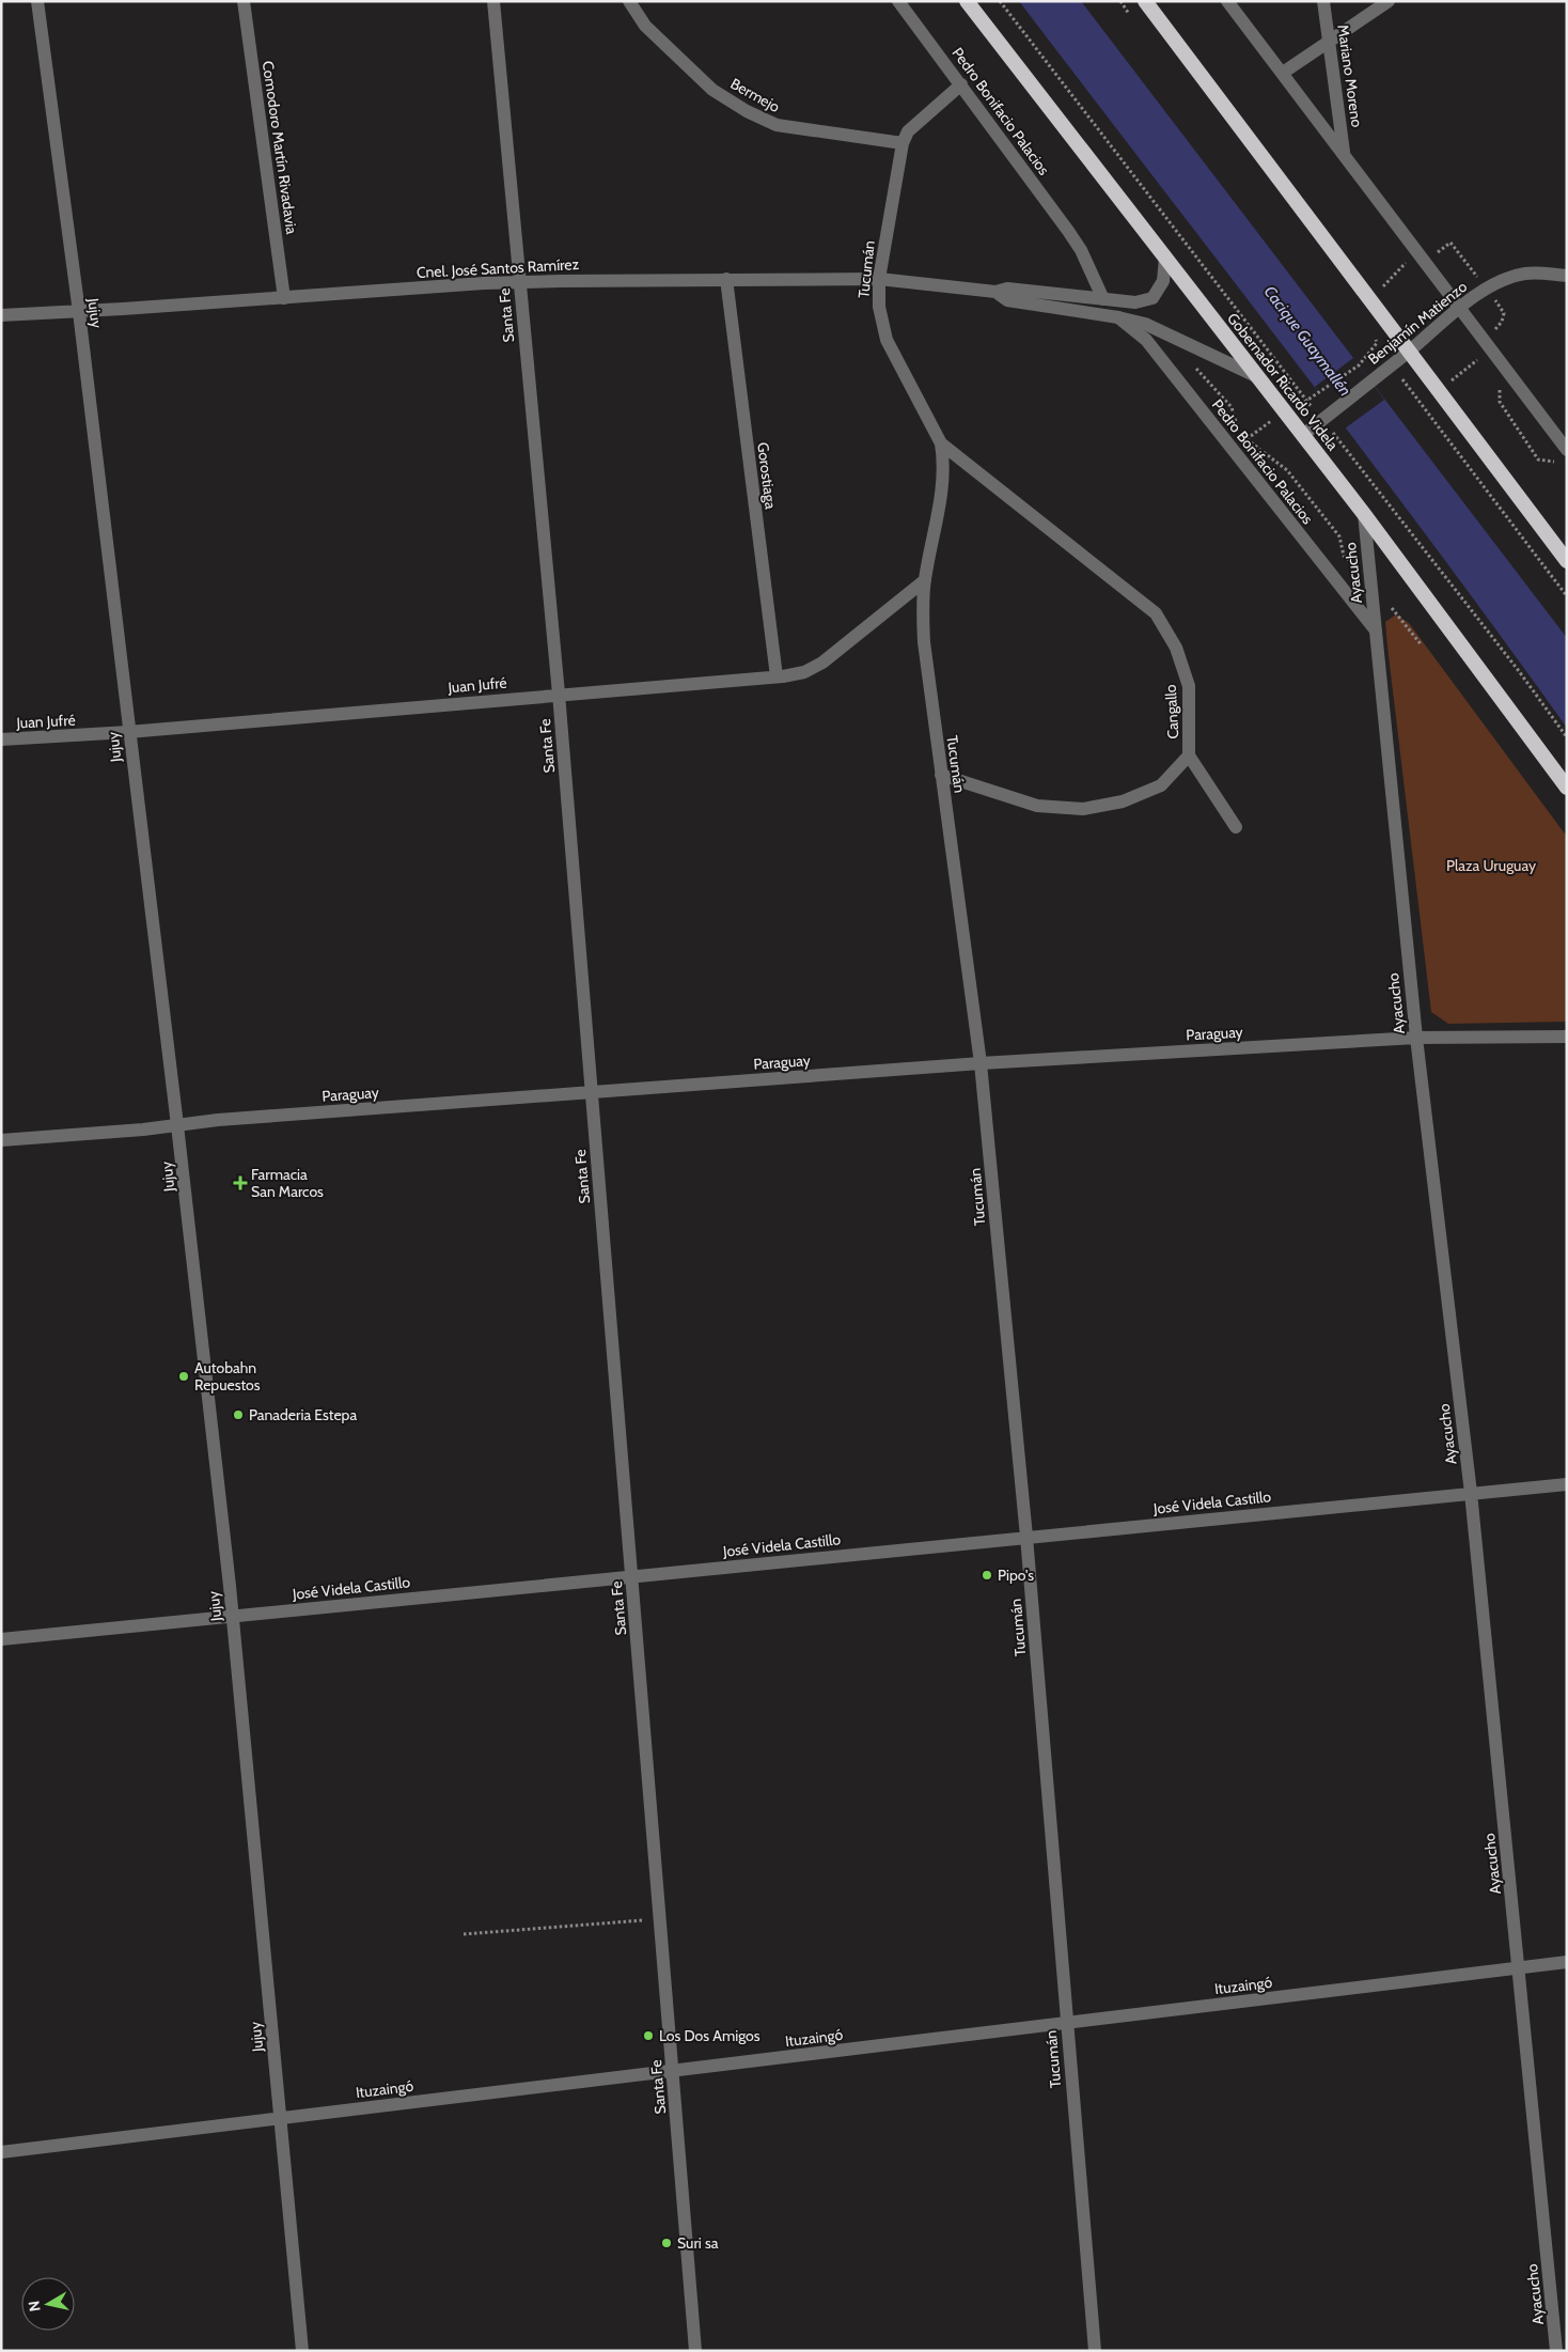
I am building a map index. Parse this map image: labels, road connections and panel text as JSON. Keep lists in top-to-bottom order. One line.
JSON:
{"streets":{"highway":["Gobernador Ricardo Videla"],"street":["Mariano Moreno","Bermejo","Pedro Bonifacio Palacios","Comodoro Martín Rivadavia","Cnel. José Santos Ramírez","Tucumán","Jujuy","Santa Fe","Benjamín Matienzo","Gorostiaga","Ayacucho","Juan Jufré","Cangallo","Paraguay","José Videla Castillo","Ituzaingó"]},"crossings":[["Bermejo","Tucumán"],["Pedro Bonifacio Palacios","Cnel. José Santos Ramírez"],["Pedro Bonifacio Palacios","Tucumán"],["Pedro Bonifacio Palacios","Ayacucho"],["Comodoro Martín Rivadavia","Cnel. José Santos Ramírez"],["Cnel. José Santos Ramírez","Tucumán"],["Cnel. José Santos Ramírez","Jujuy"],["Cnel. José Santos Ramírez","Santa Fe"],["Cnel. José Santos Ramírez","Gobernador Ricardo Videla"],["Cnel. José Santos Ramírez","Gorostiaga"],["Tucumán","Juan Jufré"],["Tucumán","Cangallo"],["Tucumán","Paraguay"],["Tucumán","José Videla Castillo"],["Tucumán","Ituzaingó"],["Jujuy","Juan Jufré"],["Jujuy","Paraguay"],["Jujuy","José Videla Castillo"],["Jujuy","Ituzaingó"],["Santa Fe","Juan Jufré"],["Santa Fe","Paraguay"],["Santa Fe","José Videla Castillo"],["Santa Fe","Ituzaingó"],["Benjamín Matienzo","Gobernador Ricardo Videla"],["Gobernador Ricardo Videla","Ayacucho"],["Gorostiaga","Juan Jufré"],["Ayacucho","Paraguay"],["Ayacucho","José Videla Castillo"],["Ayacucho","Ituzaingó"]],"water":["Cacique Guaymallén"],"parks":["Plaza Uruguay"],"places":{"health":["Farmacia San Marcos"],"other":["Autobahn Repuestos","Panaderia Estepa","Pipo's","Los Dos Amigos","Suri sa"]},"north":"left"}
